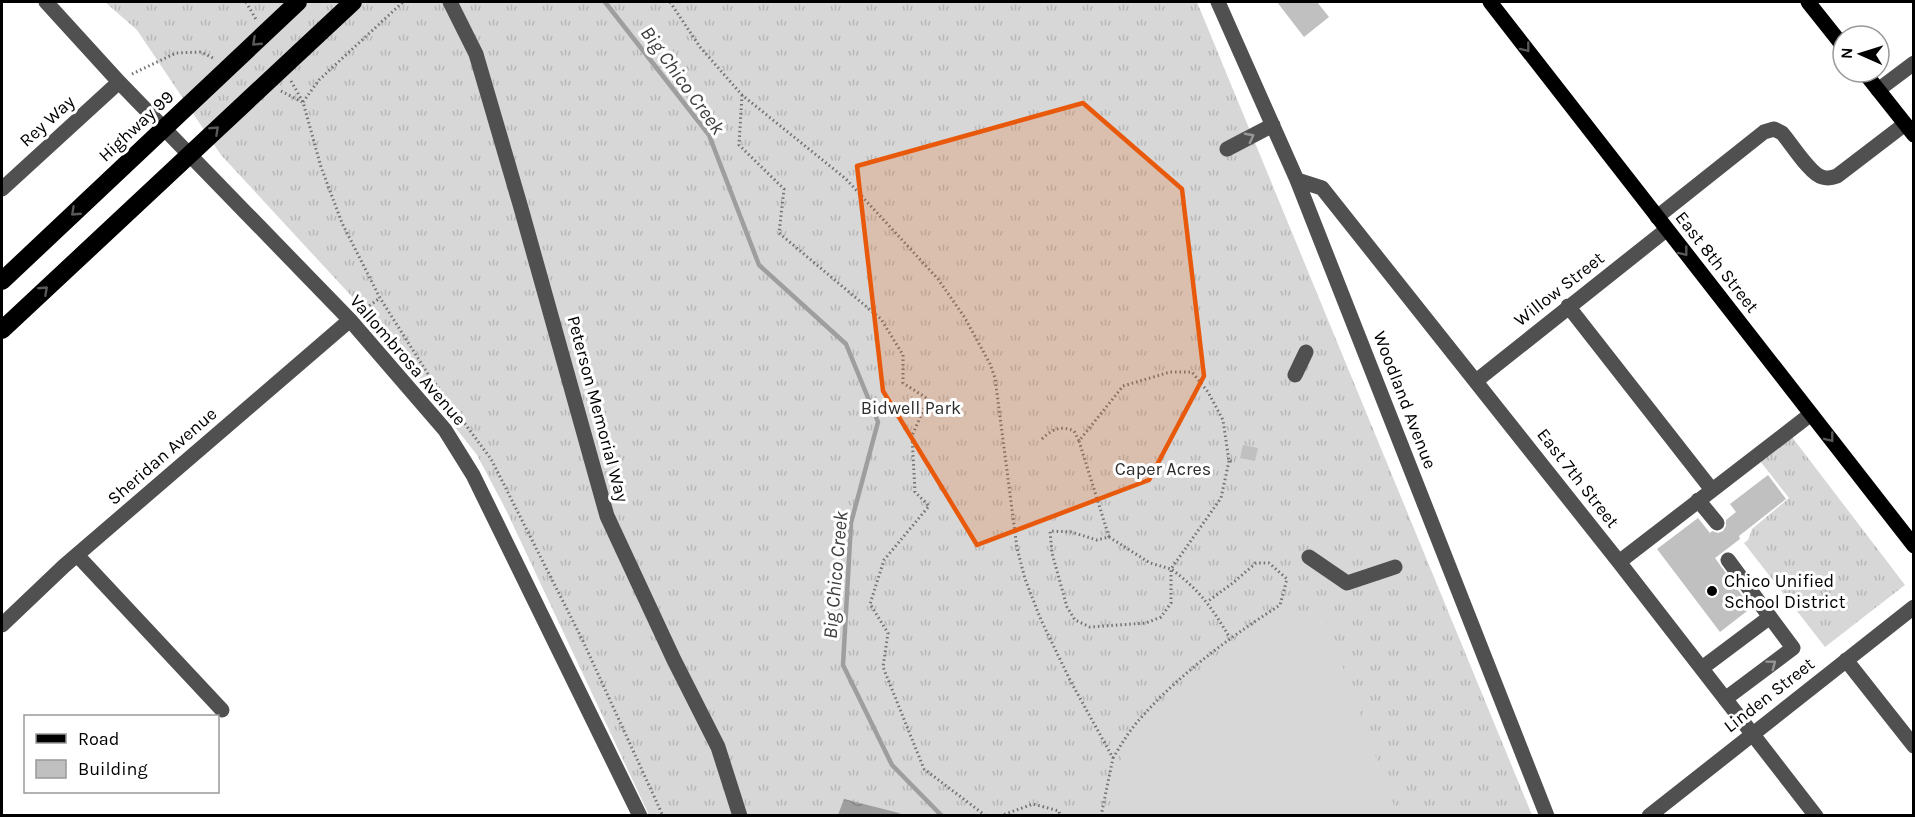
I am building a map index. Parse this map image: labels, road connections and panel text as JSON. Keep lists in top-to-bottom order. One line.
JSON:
{"streets":{"highway":["Highway 99"],"main road":["East 8th Street"],"street":["Rey Way","Willow Street","Vallombrosa Avenue","Woodland Avenue","Peterson Memorial Way","Sheridan Avenue","East 7th Street","Linden Street"]},"crossings":[["Rey Way","Vallombrosa Avenue"],["East 8th Street","Willow Street"],["Willow Street","East 7th Street"],["Vallombrosa Avenue","Sheridan Avenue"],["Woodland Avenue","East 7th Street"],["East 7th Street","Linden Street"]],"one_way":["East 8th Street"],"water":["Big Chico Creek"],"parks":["Bidwell Park","Caper Acres"],"places":["Chico Unified School District"],"legend":["Road","Building"],"north":"left"}
